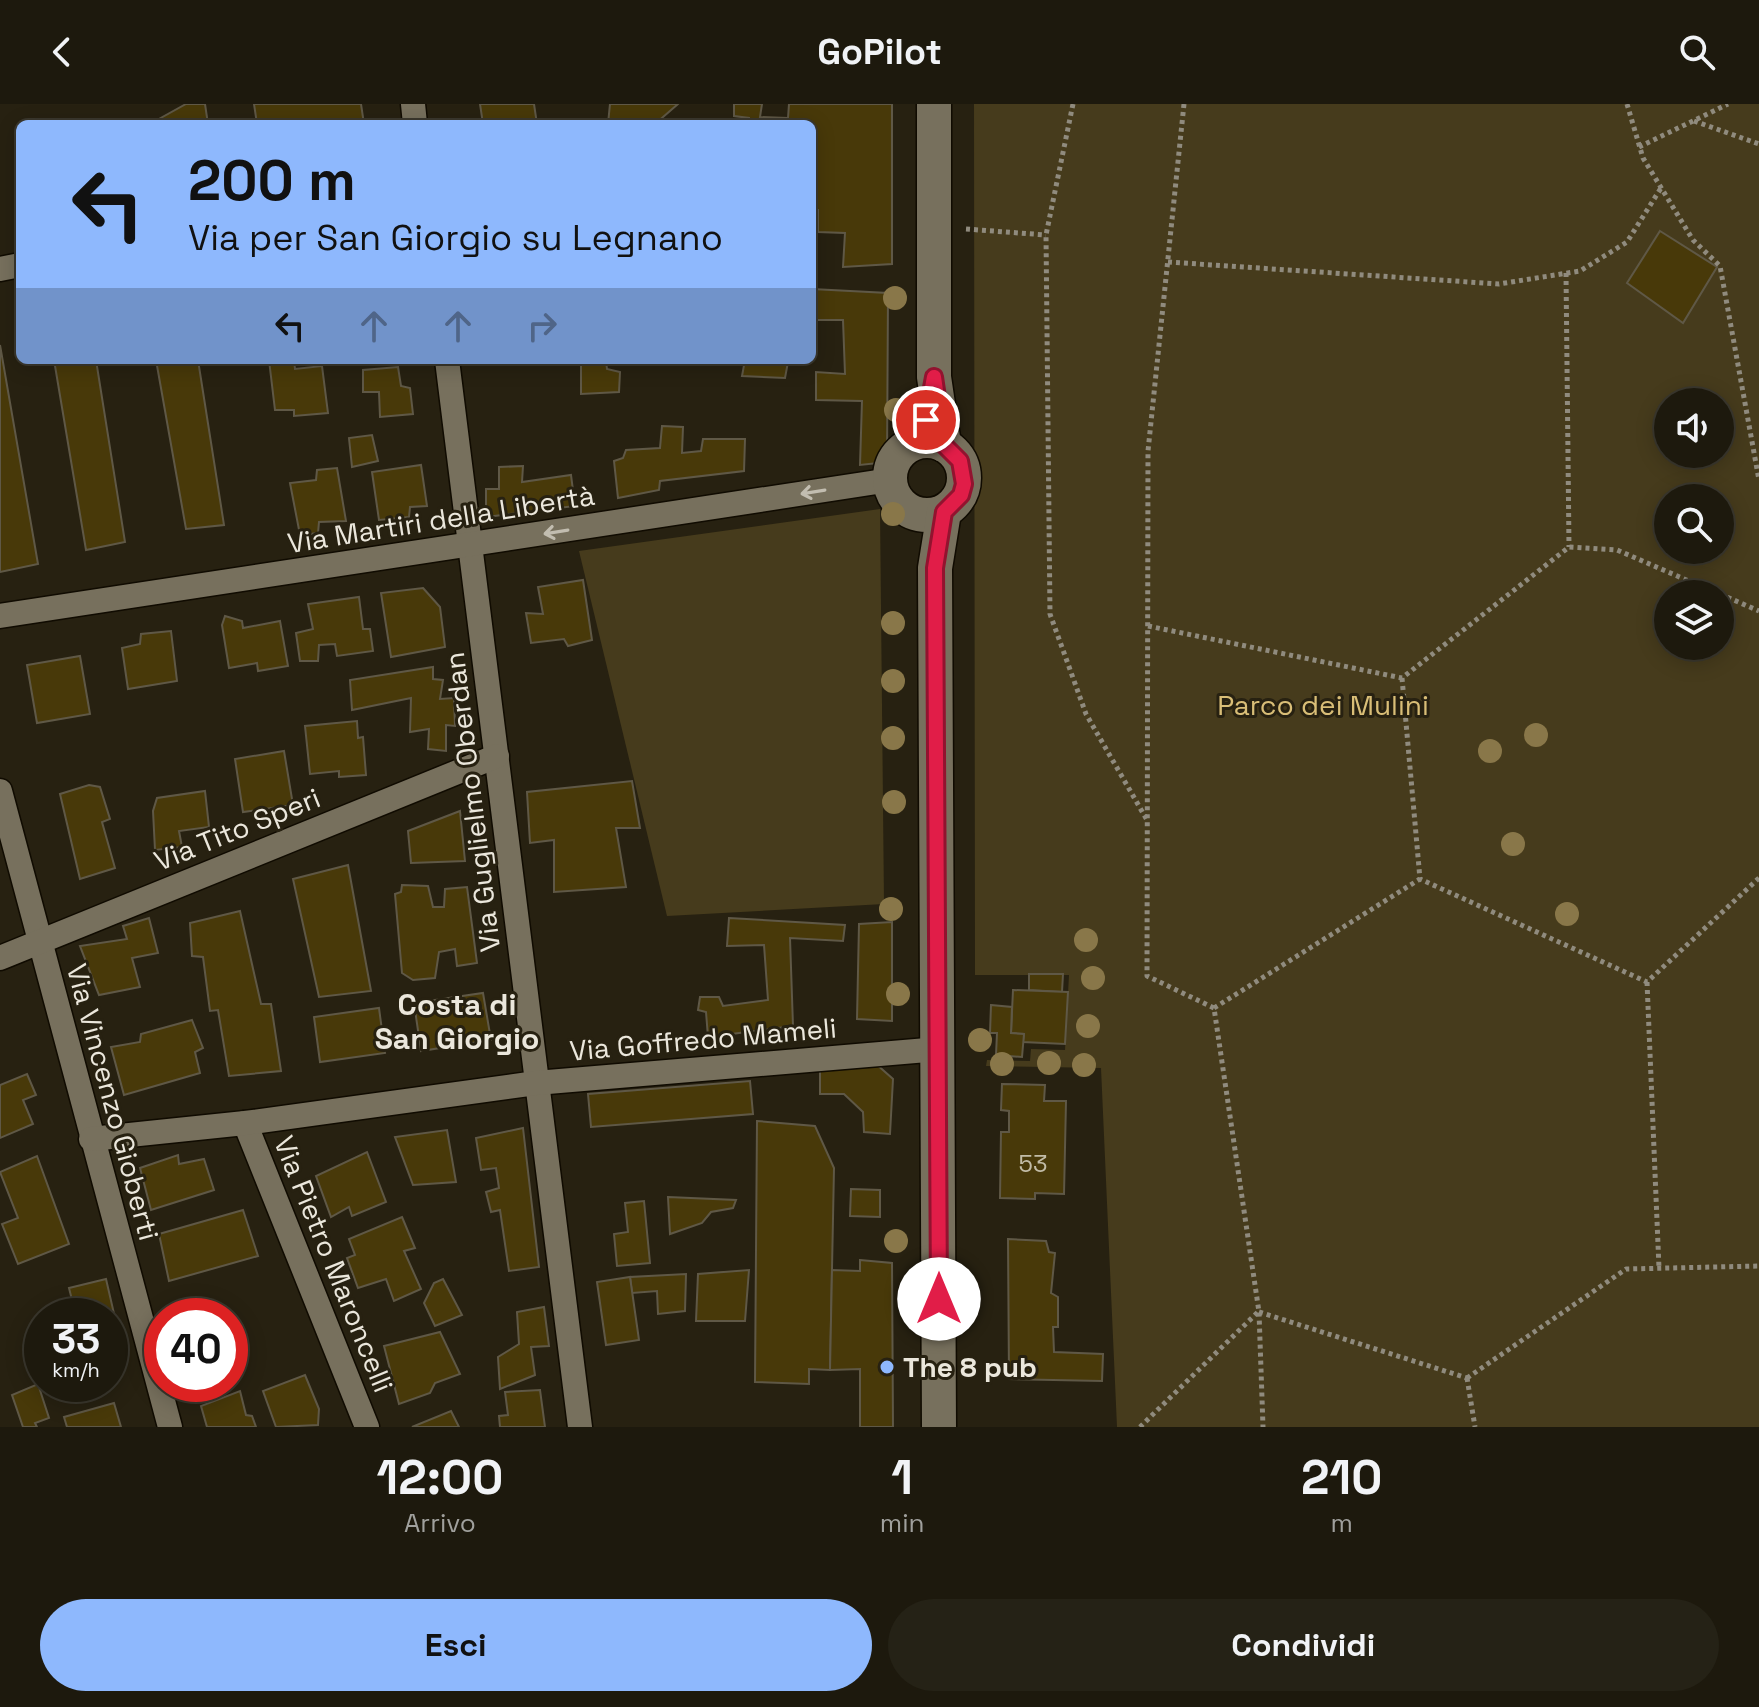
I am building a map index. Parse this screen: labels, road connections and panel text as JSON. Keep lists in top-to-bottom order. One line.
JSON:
{"streets":{"street":["Via Martiri della Libertà","Via Guglielmo Oberdan","Via Tito Speri","Via Goffredo Mameli","Via Vincenzo Gioberti","Via Pietro Maroncelli"]},"crossings":[["Via Martiri della Libertà","Via Guglielmo Oberdan"],["Via Guglielmo Oberdan","Via Tito Speri"],["Via Guglielmo Oberdan","Via Goffredo Mameli"],["Via Tito Speri","Via Vincenzo Gioberti"],["Via Goffredo Mameli","Via Vincenzo Gioberti"],["Via Goffredo Mameli","Via Pietro Maroncelli"]],"one_way":["Via Martiri della Libertà"],"districts":["Costa di San Giorgio"],"parks":["Parco dei Mulini"],"places":["The 8 pub"],"house_numbers":["53"],"page":{"header":"GoPilot","turn":["200 m","Via per San Giorgio su Legnano"],"speed":"33 km/h","limit":"40","eta":["12:00","Arrivo","1","min","210","m"],"buttons":["Esci","Condividi"]}}
